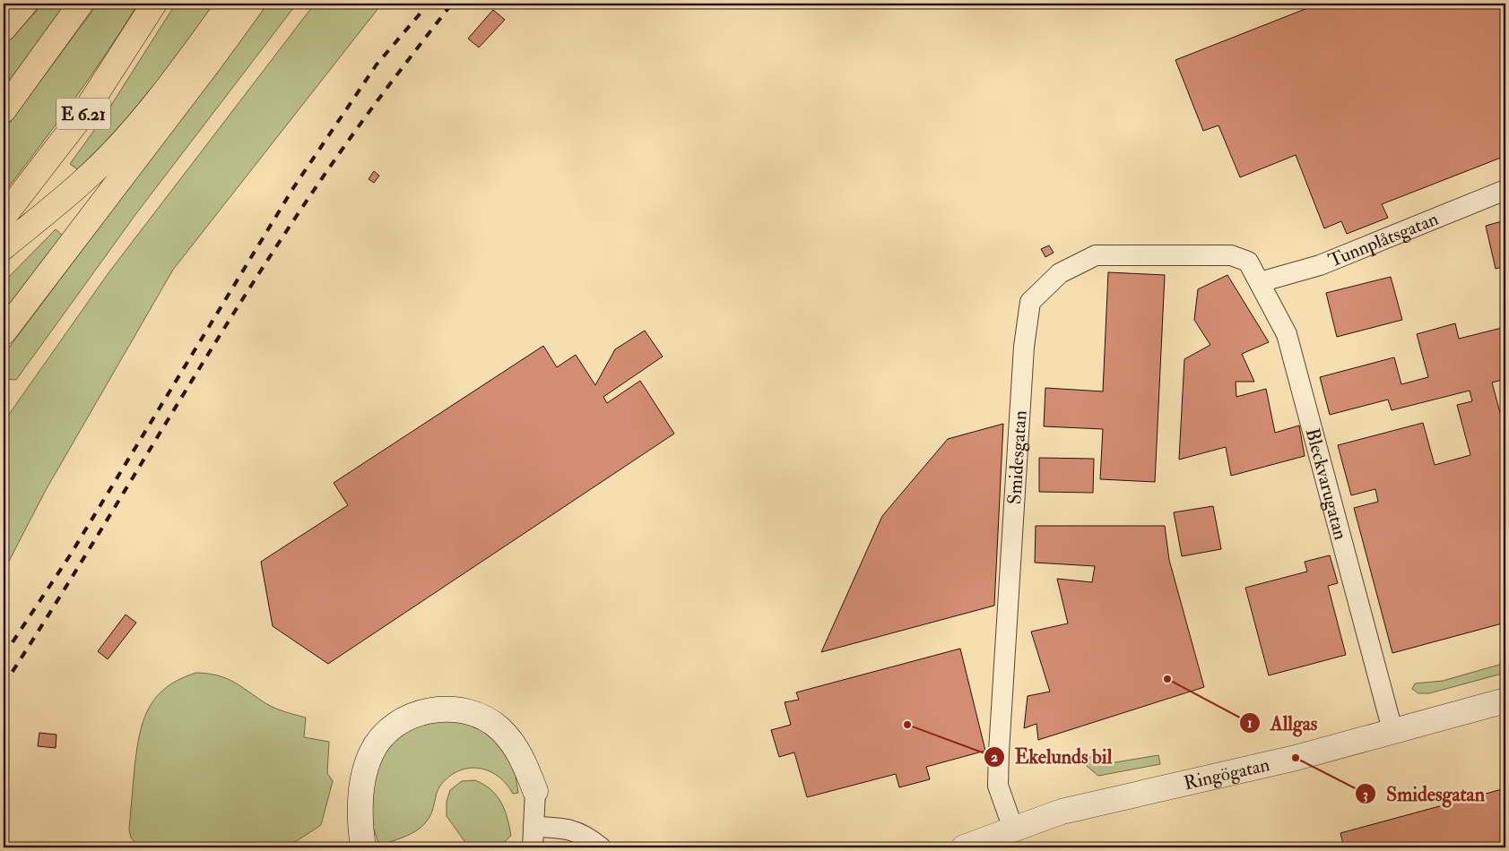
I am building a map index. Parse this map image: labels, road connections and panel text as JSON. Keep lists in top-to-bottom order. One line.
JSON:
{"streets":{"highway":["E 6.21"],"street":["Tunnplåtsgatan","Smidesgatan","Bleckvarugatan","Ringögatan"]},"crossings":[["Tunnplåtsgatan","Bleckvarugatan"],["Smidesgatan","Bleckvarugatan"],["Smidesgatan","Ringögatan"],["Bleckvarugatan","Ringögatan"]],"places":["Allgas","Ekelunds bil","Smidesgatan"]}
